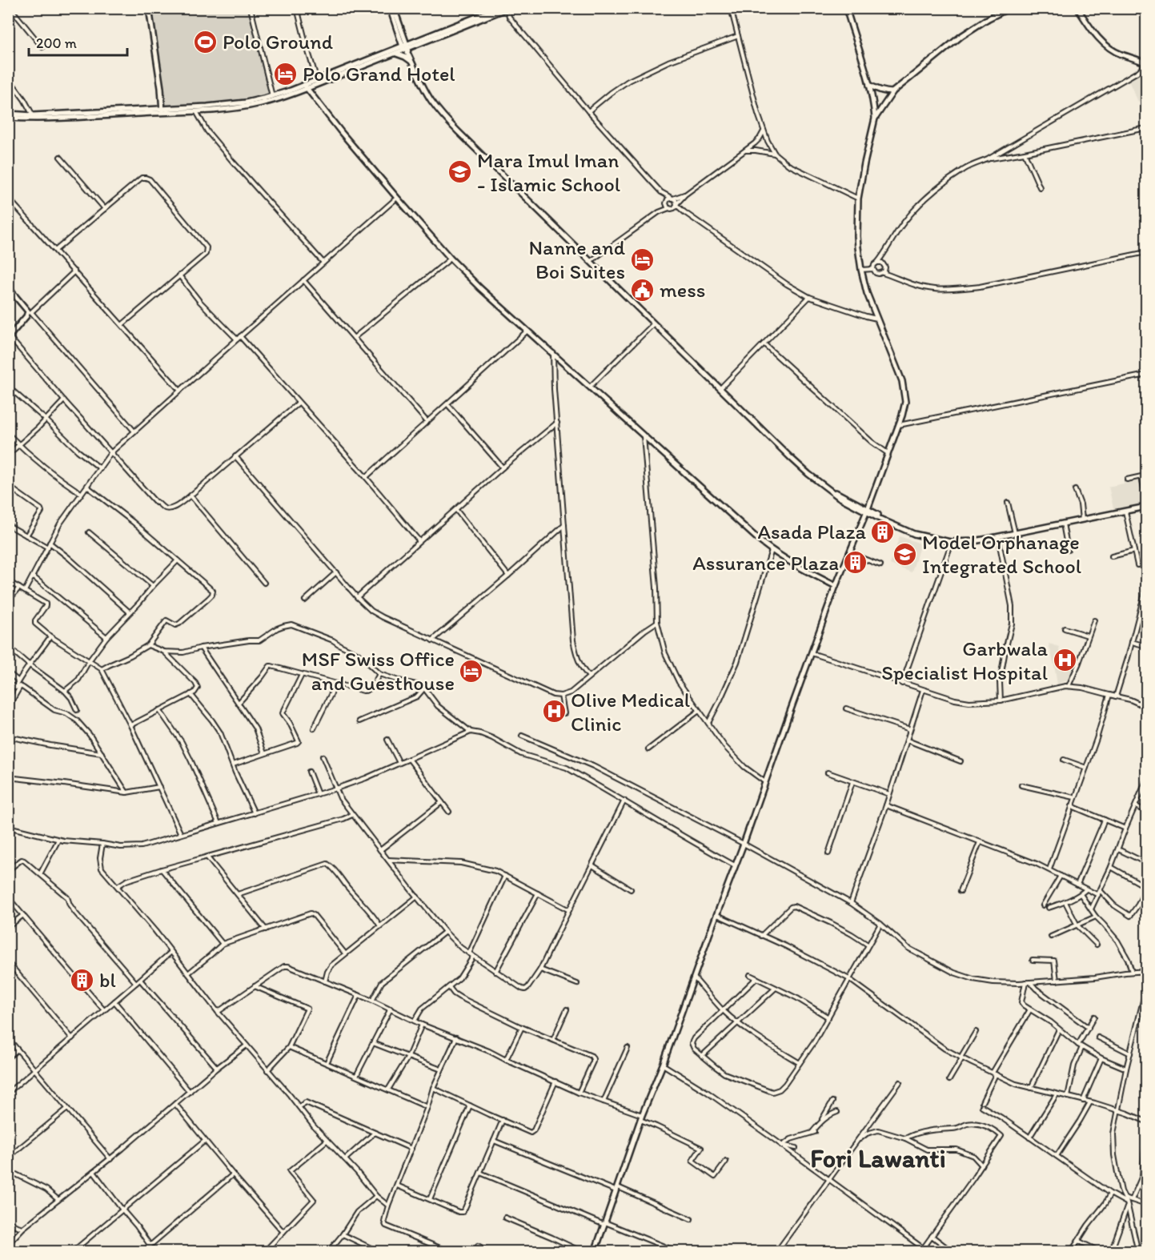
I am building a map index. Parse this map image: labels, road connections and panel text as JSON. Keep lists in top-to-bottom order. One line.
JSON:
{"districts":["Fori Lawanti"],"places":{"sports":["Polo Ground"],"hotel":["Polo Grand Hotel","Nanne and Boi Suites","MSF Swiss Office and Guesthouse"],"school or university":["Mara Imul Iman - Islamic School","Model Orphanage Integrated School"],"public building":["mess"],"building":["Asada Plaza","Assurance Plaza","bl"],"hospital":["Garbwala Specialist Hospital","Olive Medical Clinic"]},"scale_bar":"200 m"}
